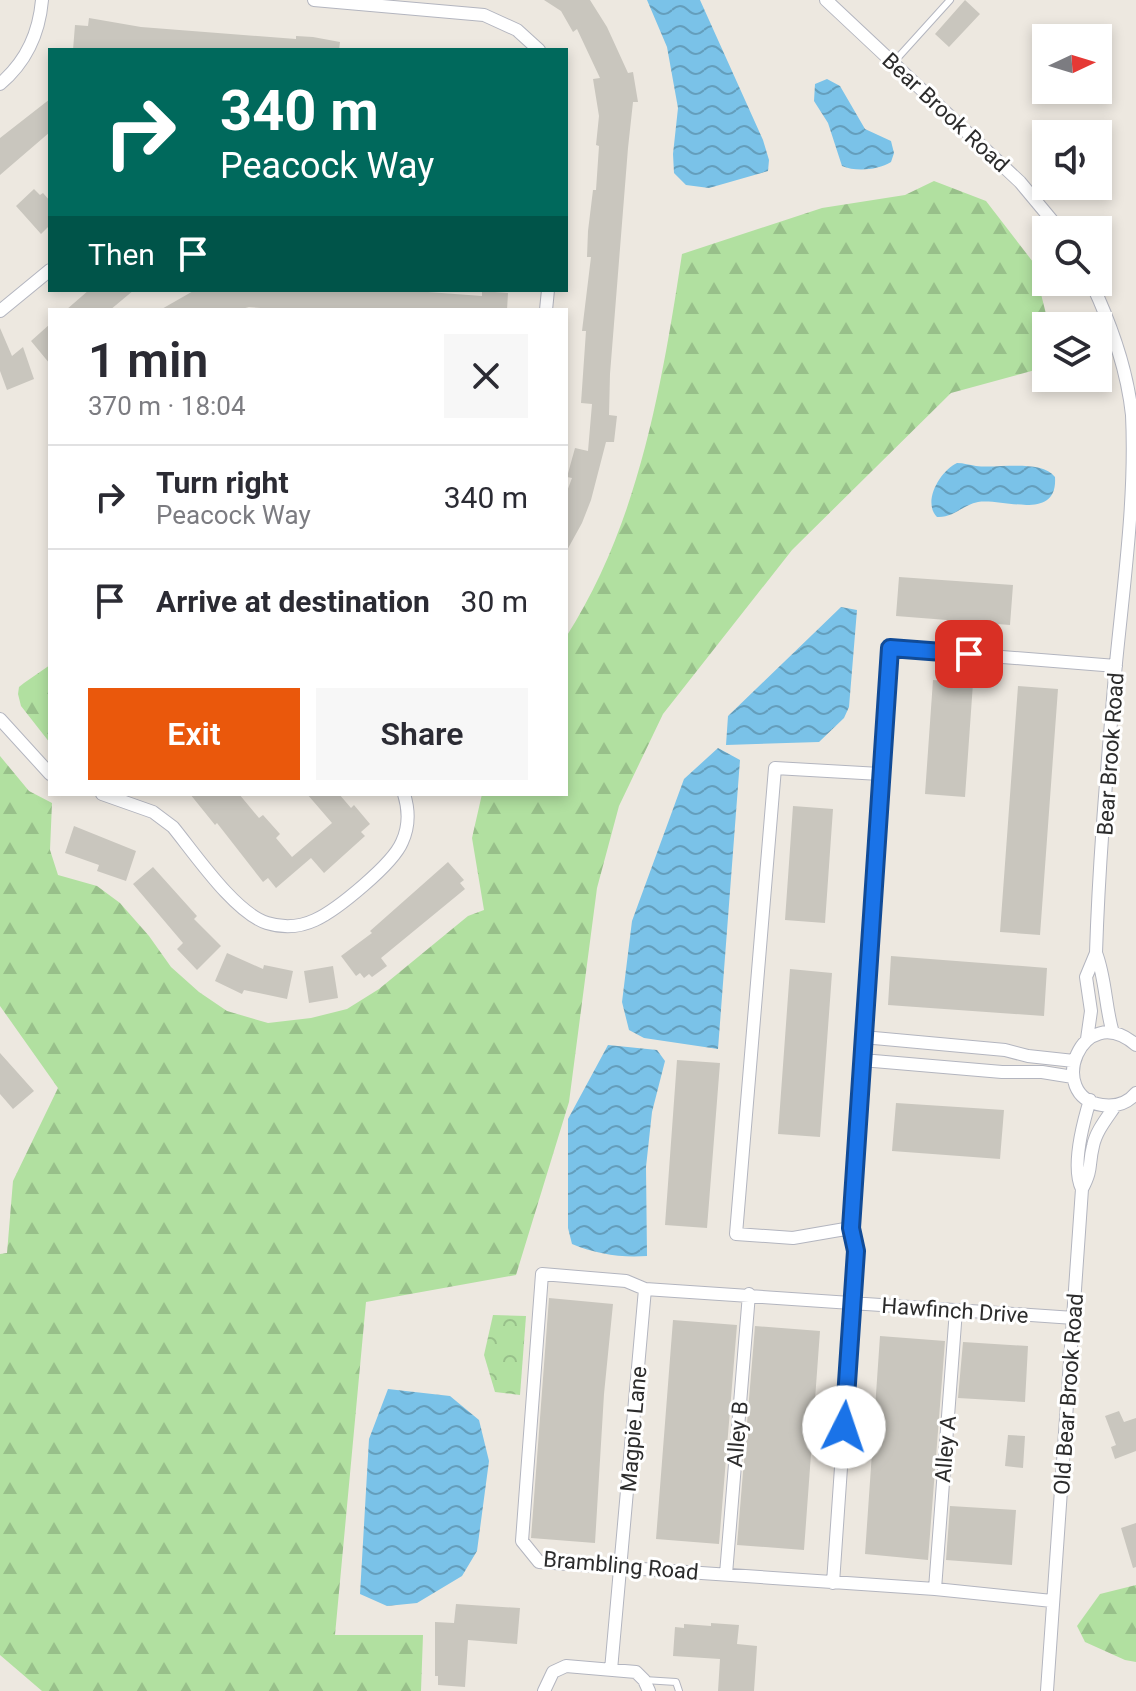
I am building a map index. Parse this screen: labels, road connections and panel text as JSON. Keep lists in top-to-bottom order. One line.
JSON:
{"streets":{"street":["Bear Brook Road","Hawfinch Drive","Old Bear Brook Road","Magpie Lane","Alley B","Alley A","Brambling Road"]},"crossings":[["Hawfinch Drive","Old Bear Brook Road"],["Hawfinch Drive","Magpie Lane"],["Hawfinch Drive","Alley B"],["Hawfinch Drive","Alley A"],["Hawfinch Drive","Brambling Road"],["Old Bear Brook Road","Brambling Road"],["Magpie Lane","Brambling Road"],["Alley B","Brambling Road"],["Alley A","Brambling Road"]],"north":"right","page":{"turn":["340 m","Peacock Way"],"then":"Then","heading":["1 min","370 m · 18:04"],"list":[{"name":"Turn right","note":"Peacock Way","value":"340 m"},{"name":"Arrive at destination","value":"30 m"}],"buttons":["Exit","Share"]}}
